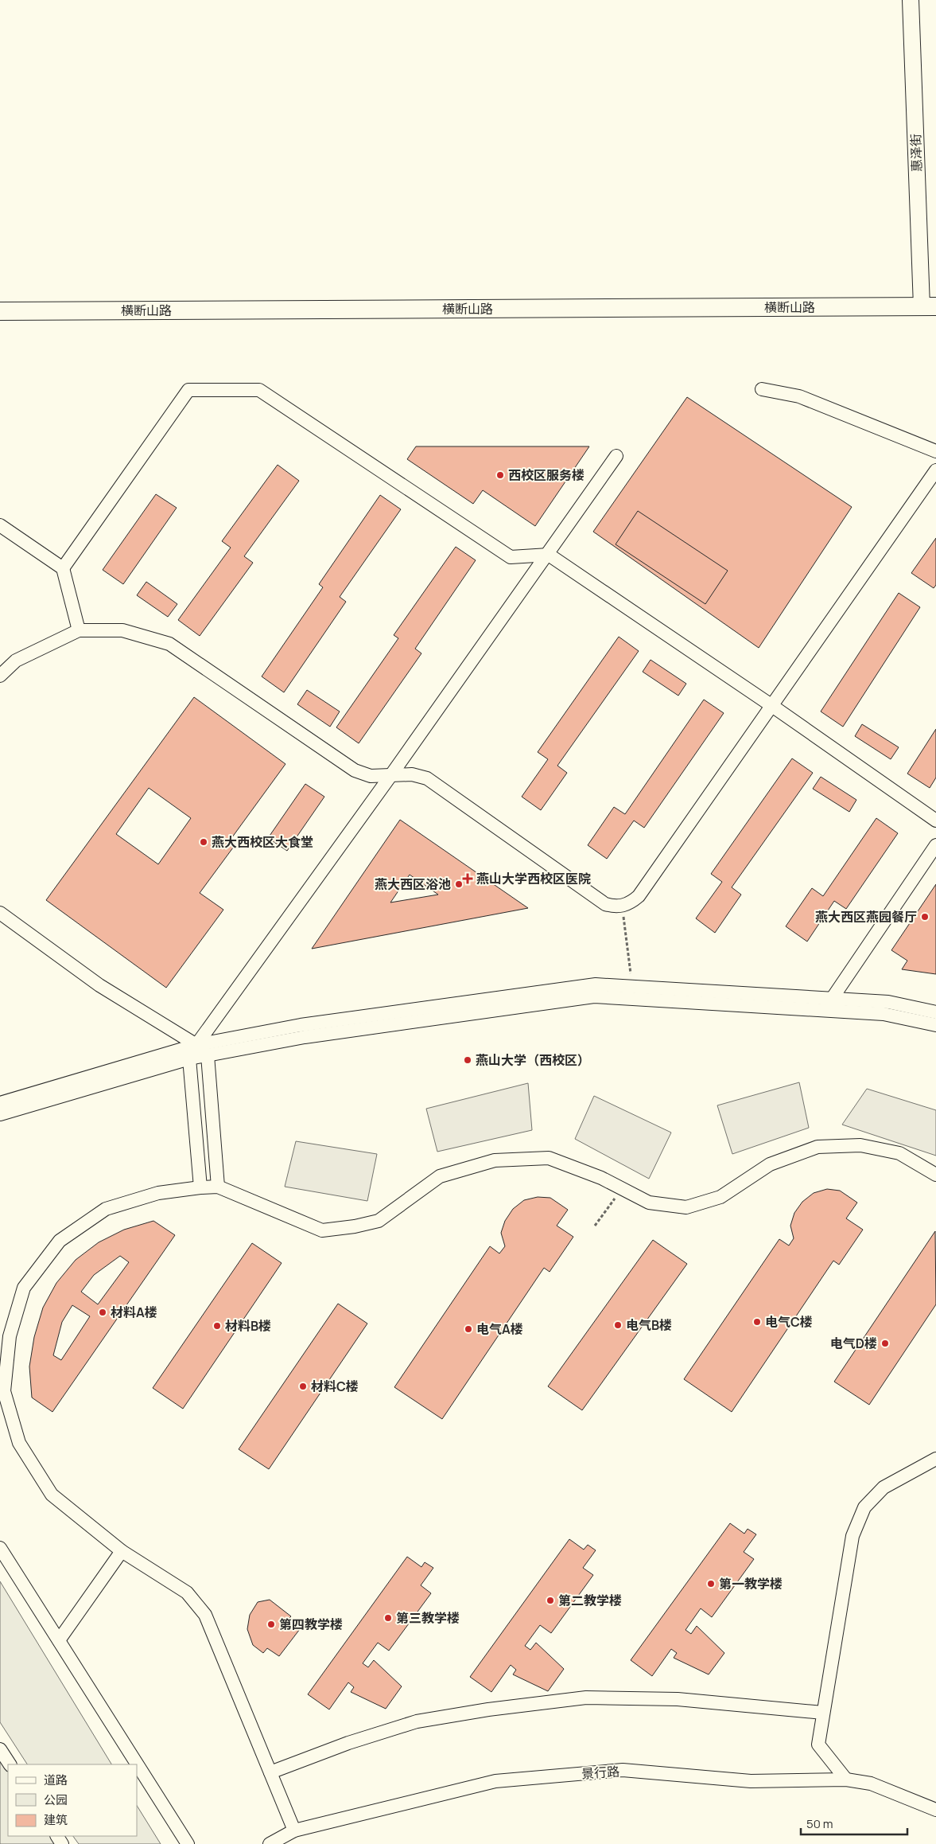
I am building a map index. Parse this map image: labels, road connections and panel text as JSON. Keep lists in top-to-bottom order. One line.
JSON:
{"streets":{"main road":["横断山路"],"street":["惠泽街","景行路"]},"crossings":[["惠泽街","横断山路"]],"places":{"other":["西校区服务楼","燕大西校区大食堂","燕大西区浴池","燕大西区燕园餐厅","燕山大学（西校区）","材料A楼","电气C楼","电气B楼","材料B楼","电气A楼","电气D楼","材料C楼","第一教学楼","第二教学楼","第三教学楼","第四教学楼"],"health":["燕山大学西校区医院"]},"legend":["道路","公园","建筑"],"scale_bar":"50 m"}
